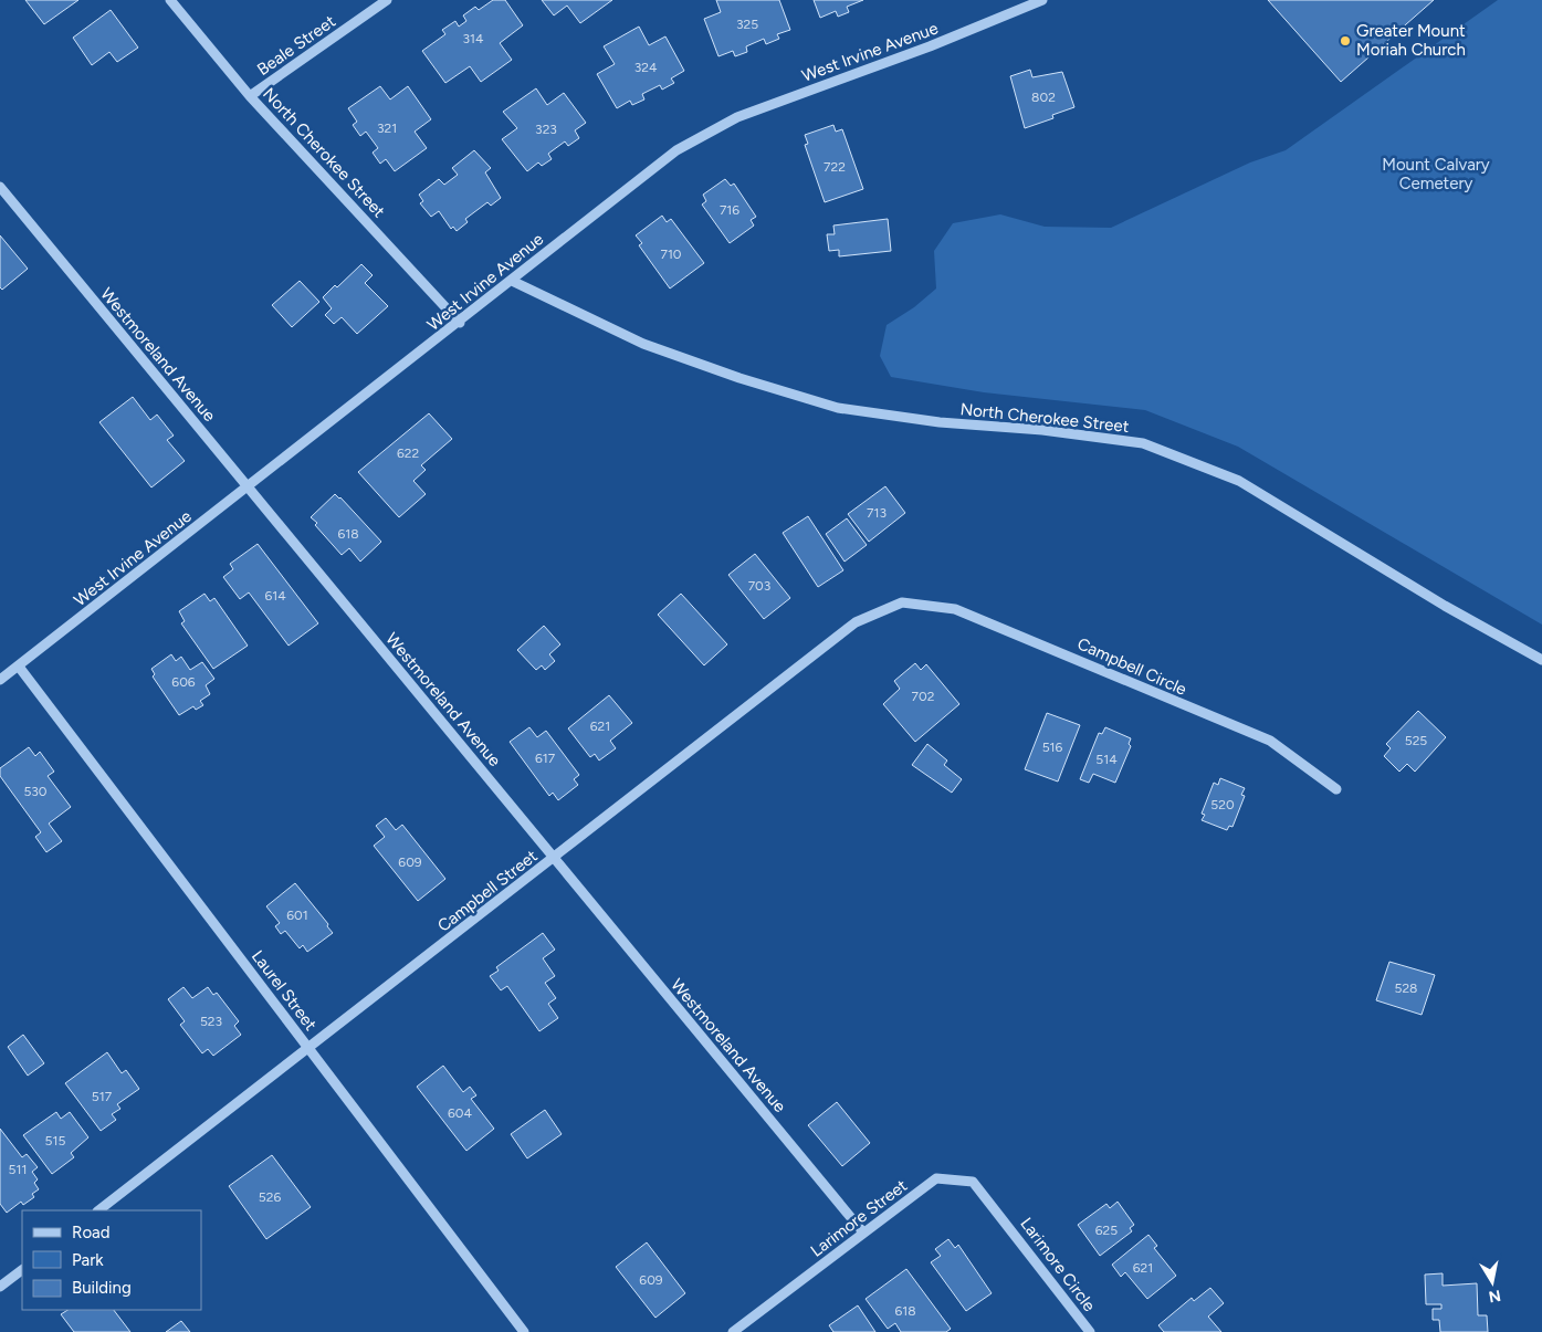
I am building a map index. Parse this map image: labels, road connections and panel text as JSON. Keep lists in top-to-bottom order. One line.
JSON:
{"streets":{"street":["Beale Street","West Irvine Avenue","North Cherokee Street","Westmoreland Avenue","Campbell Circle","Campbell Street","Laurel Street","Larimore Street","Larimore Circle"]},"crossings":[["Beale Street","North Cherokee Street"],["West Irvine Avenue","North Cherokee Street"],["West Irvine Avenue","Westmoreland Avenue"],["West Irvine Avenue","Laurel Street"],["Westmoreland Avenue","Campbell Street"],["Westmoreland Avenue","Larimore Street"],["Campbell Circle","Campbell Street"],["Campbell Street","Laurel Street"],["Larimore Street","Larimore Circle"]],"parks":["Mount Calvary Cemetery"],"places":["Greater Mount Moriah Church"],"house_numbers":["325","314","324","802","321","323","722","716","710","622","713","618","703","614","606","702","621","525","516","617","514","530","520","609","601","528","523","517","604","515","511","526","625","621","609","618"],"legend":["Road","Park","Building"],"north":"bottom"}
